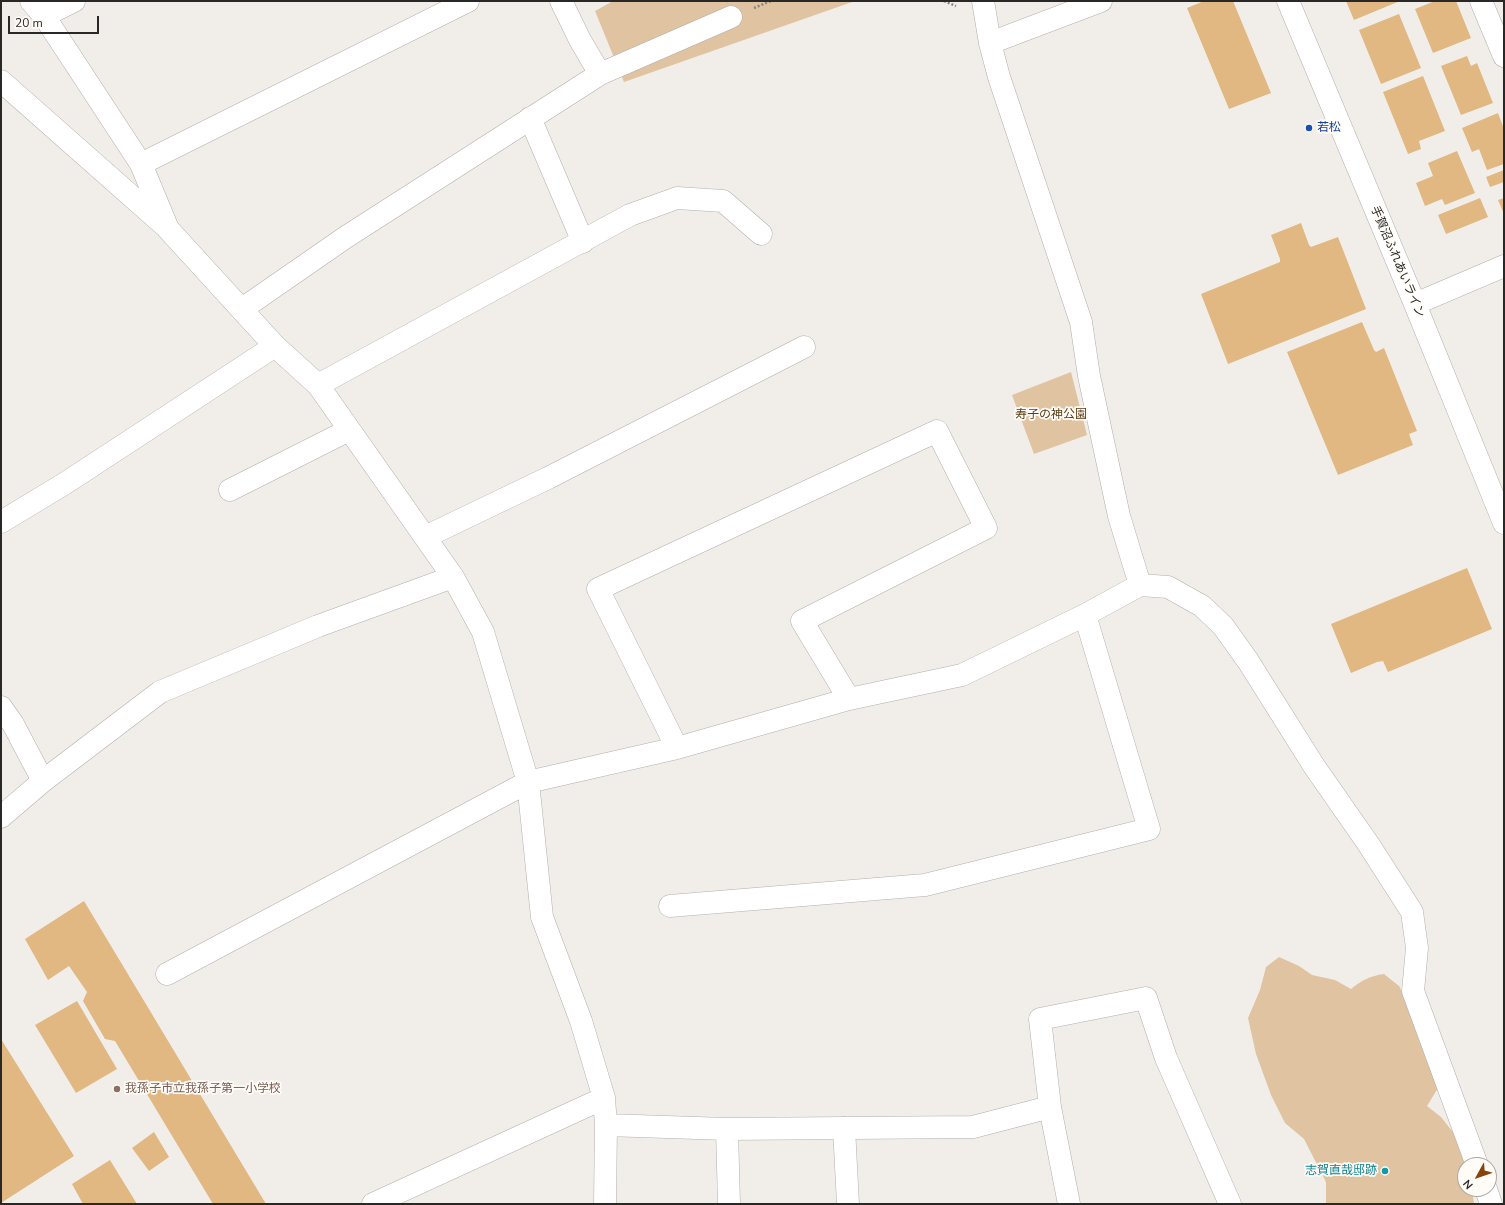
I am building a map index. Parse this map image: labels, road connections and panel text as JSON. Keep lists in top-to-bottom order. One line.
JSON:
{"streets":{"street":["手賀沼ふれあいライン"]},"parks":["寿子の神公園"],"places":["若松","我孫子市立我孫子第一小学校","志賀直哉邸跡"],"scale_bar":"20 m","north":"bottom left"}
